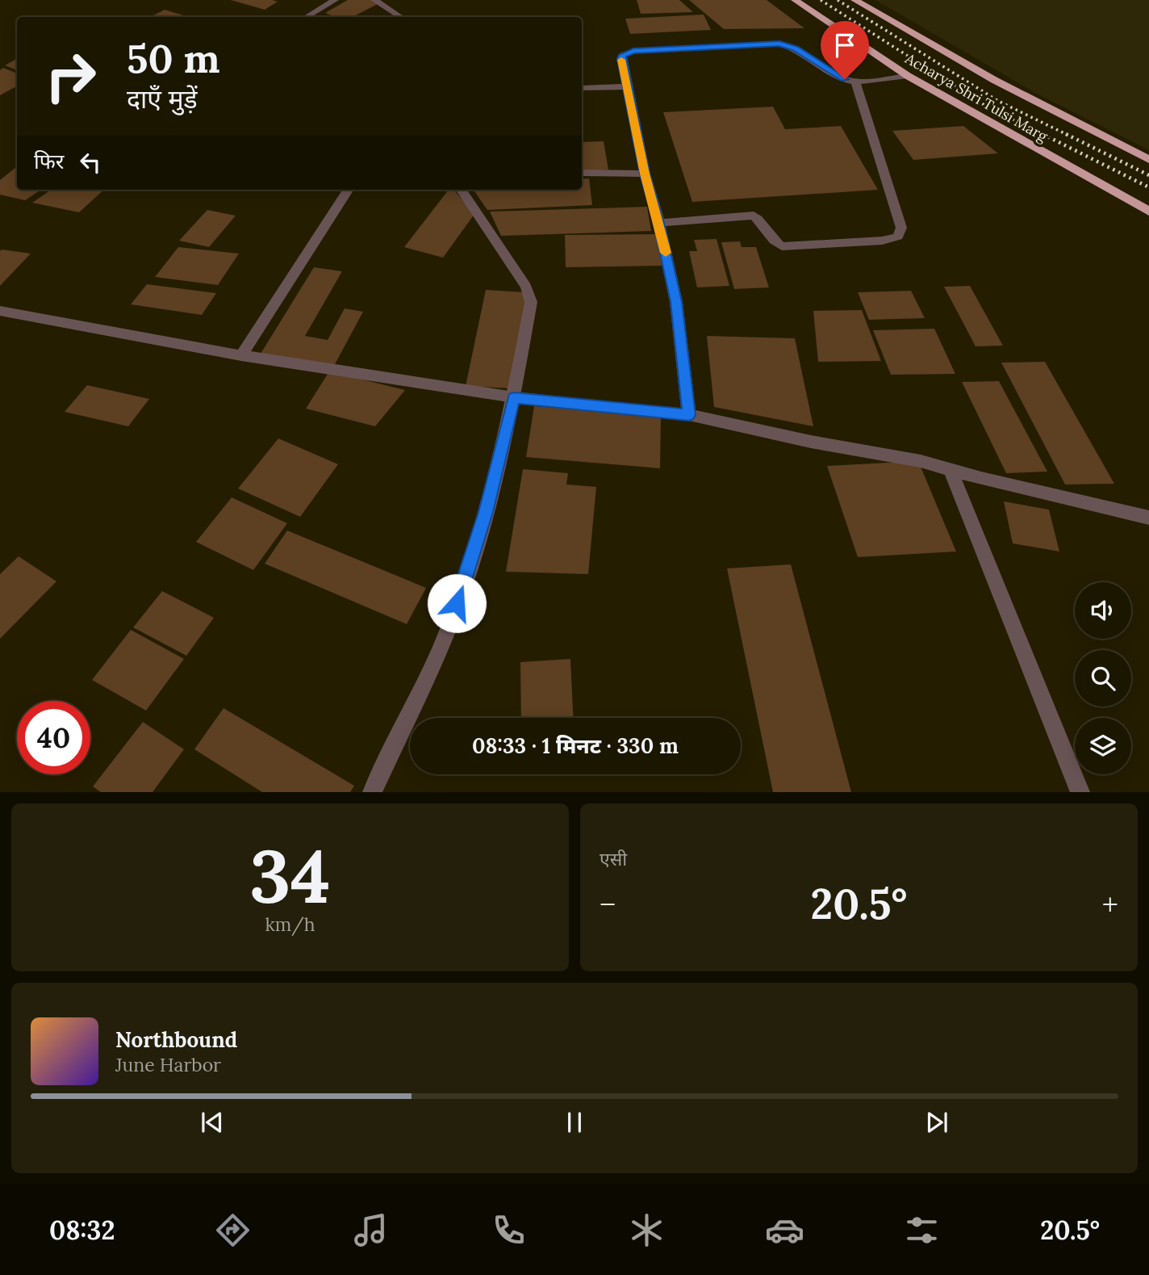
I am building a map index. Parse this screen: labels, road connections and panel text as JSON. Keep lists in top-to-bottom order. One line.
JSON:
{"streets":{"highway":["Acharya Shri Tulsi Marg"]},"page":{"turn":["50 m","दाएँ मुड़ें"],"then":"फिर","limit":"40","trip":"08:33 · 1 मिनट · 330 m","tile":[["34","km/h"],"एसी"],"heat":["−","20.5°","+"],"song":["Northbound","June Harbor"],"tabs":["08:32","20.5°"]}}
